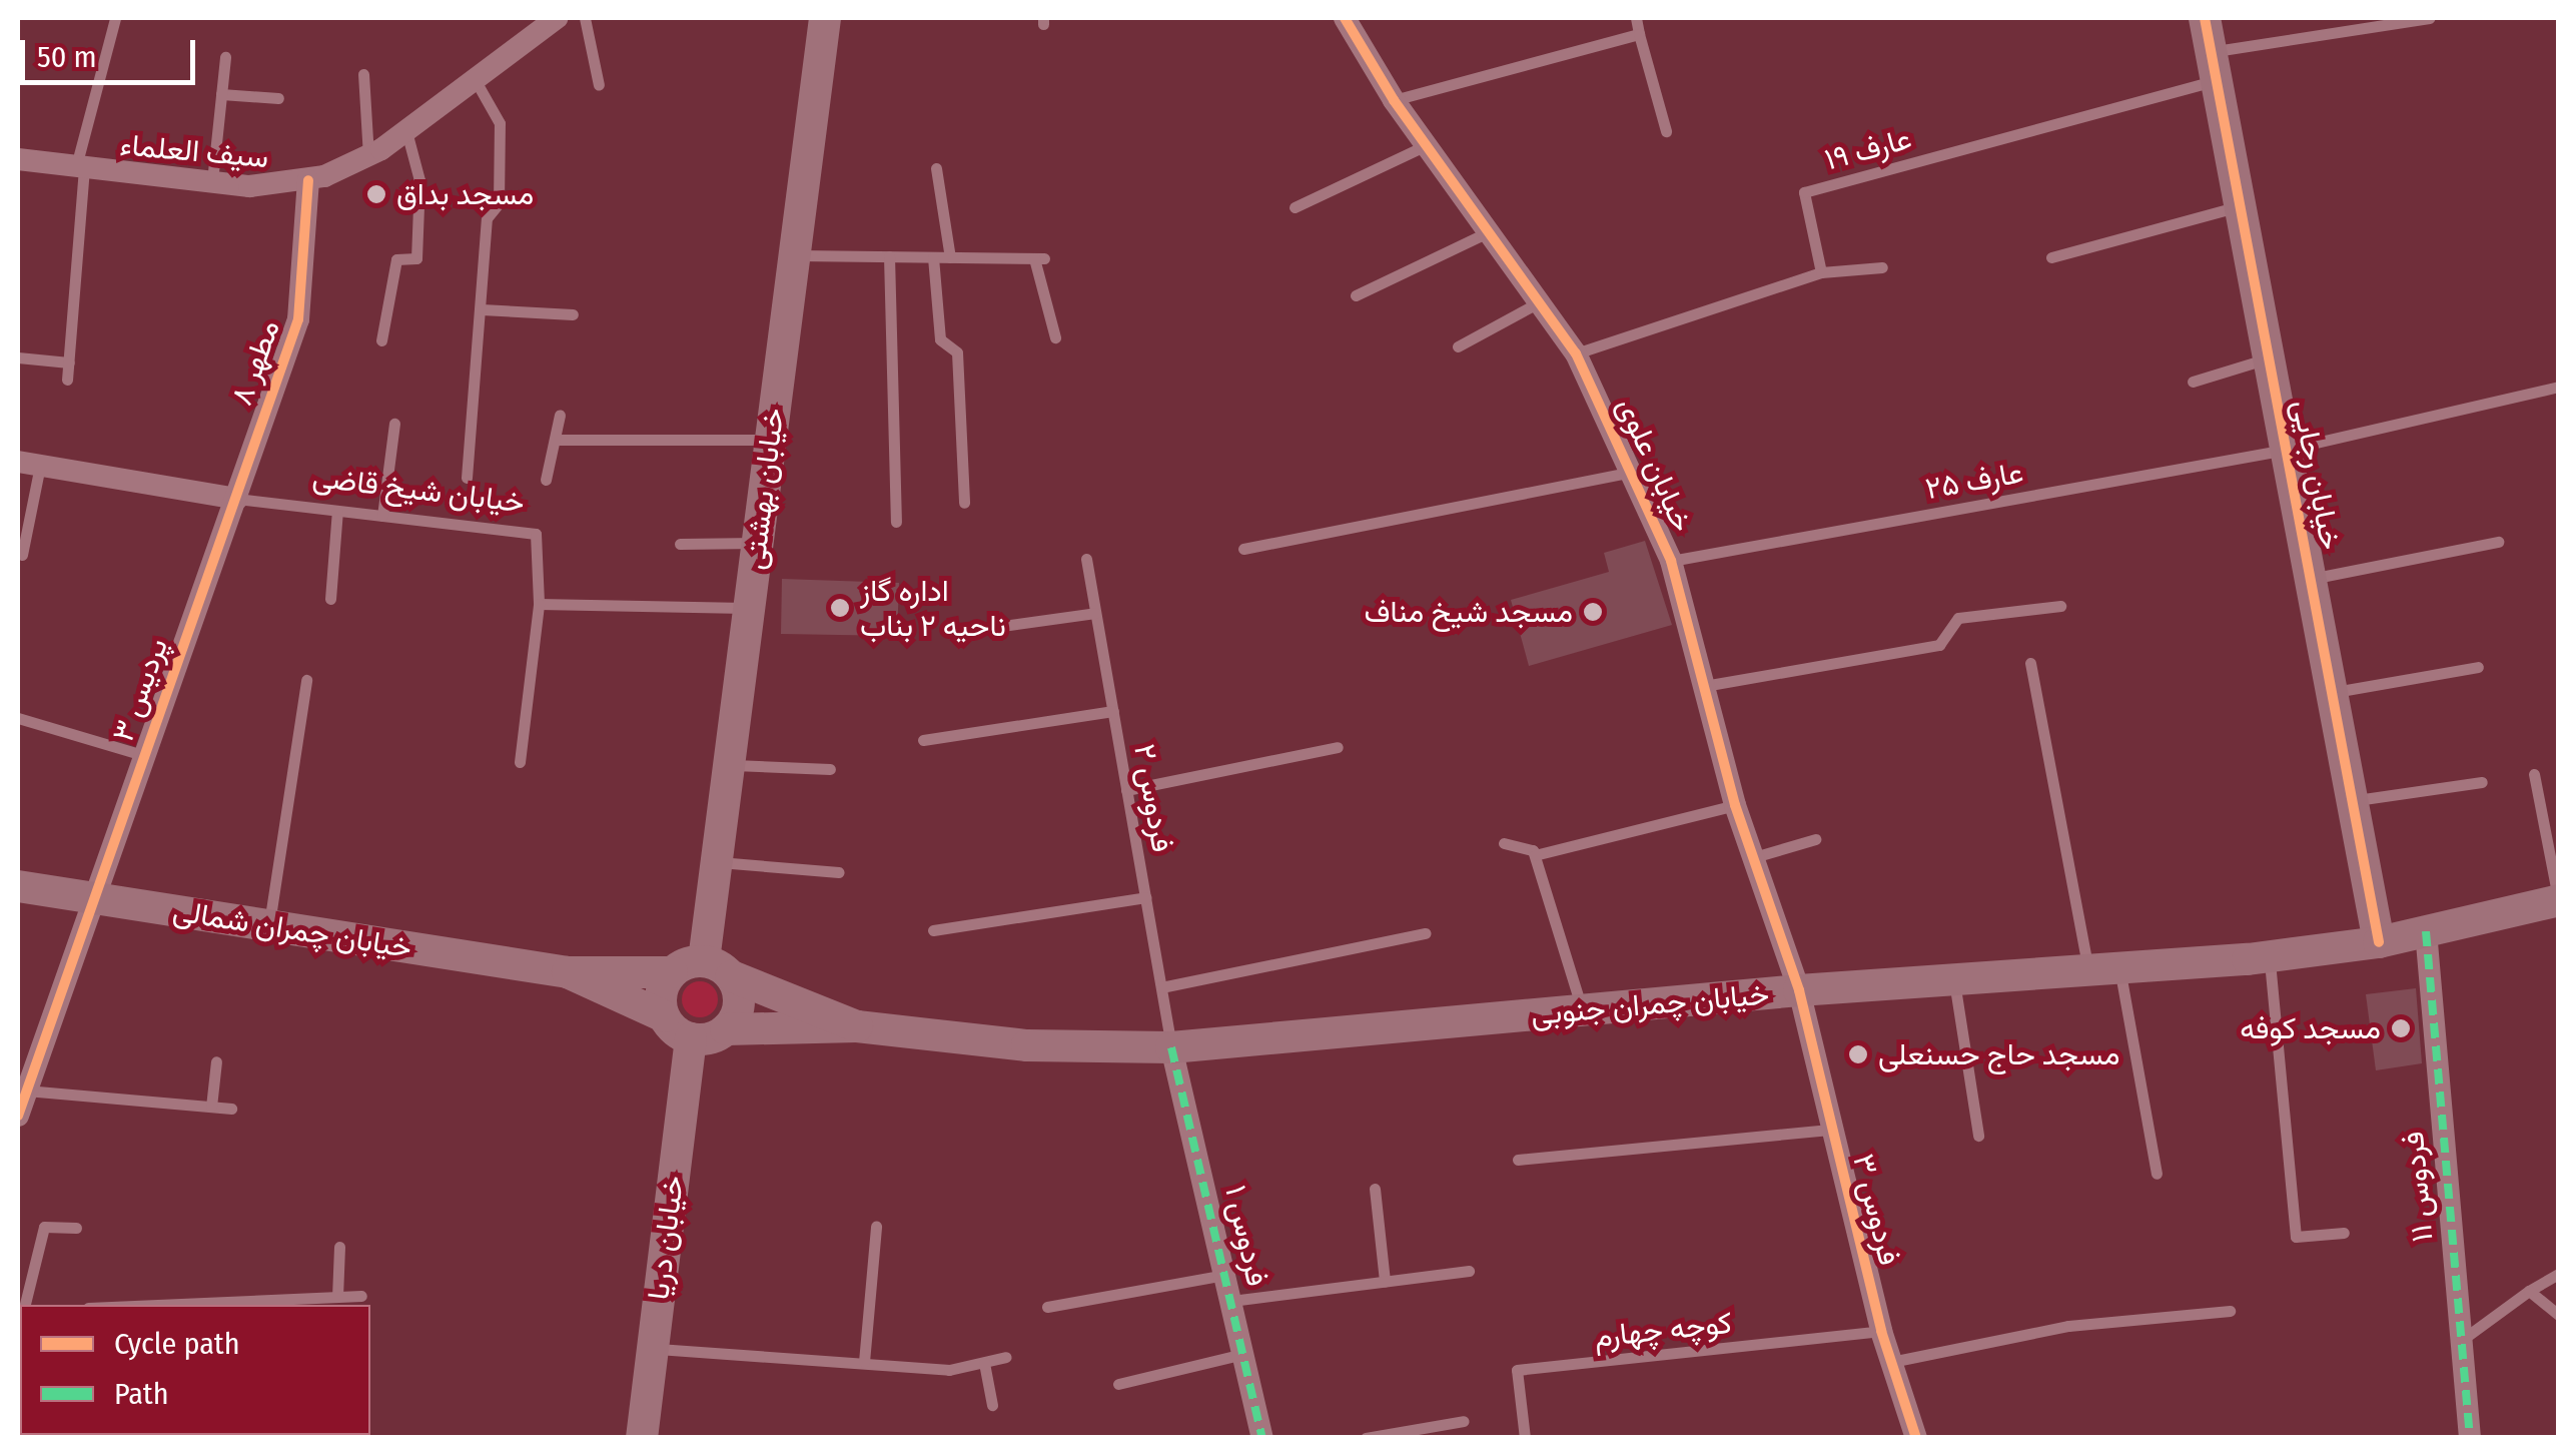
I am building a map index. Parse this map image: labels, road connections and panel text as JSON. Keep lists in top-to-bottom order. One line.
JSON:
{"streets":{"main road":["خیابان رجایی","خیابان بهشتی","خیابان چمران شمالی","خیابان چمران جنوبی","خیابان دریا"],"street":["سیف العلماء","مطهر ۸","خیابان علوی","خیابان شیخ قاضی","پردیس ۳","فردوس ۱۱","فردوس ۳","فردوس ۱"],"lane":["عارف ۱۹","عارف ۲۵","فردوس ۲","کوچه چهارم"]},"crossings":[["عارف ۱۹","خیابان رجایی"],["سیف العلماء","مطهر ۸"],["مطهر ۸","خیابان شیخ قاضی"],["مطهر ۸","پردیس ۳"],["خیابان علوی","عارف ۲۵"],["خیابان علوی","خیابان چمران جنوبی"],["خیابان علوی","فردوس ۳"],["خیابان رجایی","عارف ۲۵"],["خیابان رجایی","خیابان چمران جنوبی"],["خیابان بهشتی","خیابان چمران شمالی"],["خیابان بهشتی","خیابان چمران جنوبی"],["خیابان بهشتی","خیابان دریا"],["خیابان شیخ قاضی","پردیس ۳"],["پردیس ۳","خیابان چمران شمالی"],["فردوس ۲","خیابان چمران جنوبی"],["فردوس ۲","فردوس ۱"],["خیابان چمران شمالی","خیابان چمران جنوبی"],["خیابان چمران شمالی","خیابان دریا"],["خیابان چمران جنوبی","فردوس ۱۱"],["خیابان چمران جنوبی","فردوس ۳"],["خیابان چمران جنوبی","فردوس ۱"],["خیابان چمران جنوبی","خیابان دریا"],["فردوس ۳","کوچه چهارم"]],"places":["مسجد بداق","اداره گاز ناحیه ۲ بناب","مسجد شیخ مناف","مسجد کوفه","مسجد حاج حسنعلی"],"legend":["Cycle path","Path"],"scale_bar":"50 m"}
